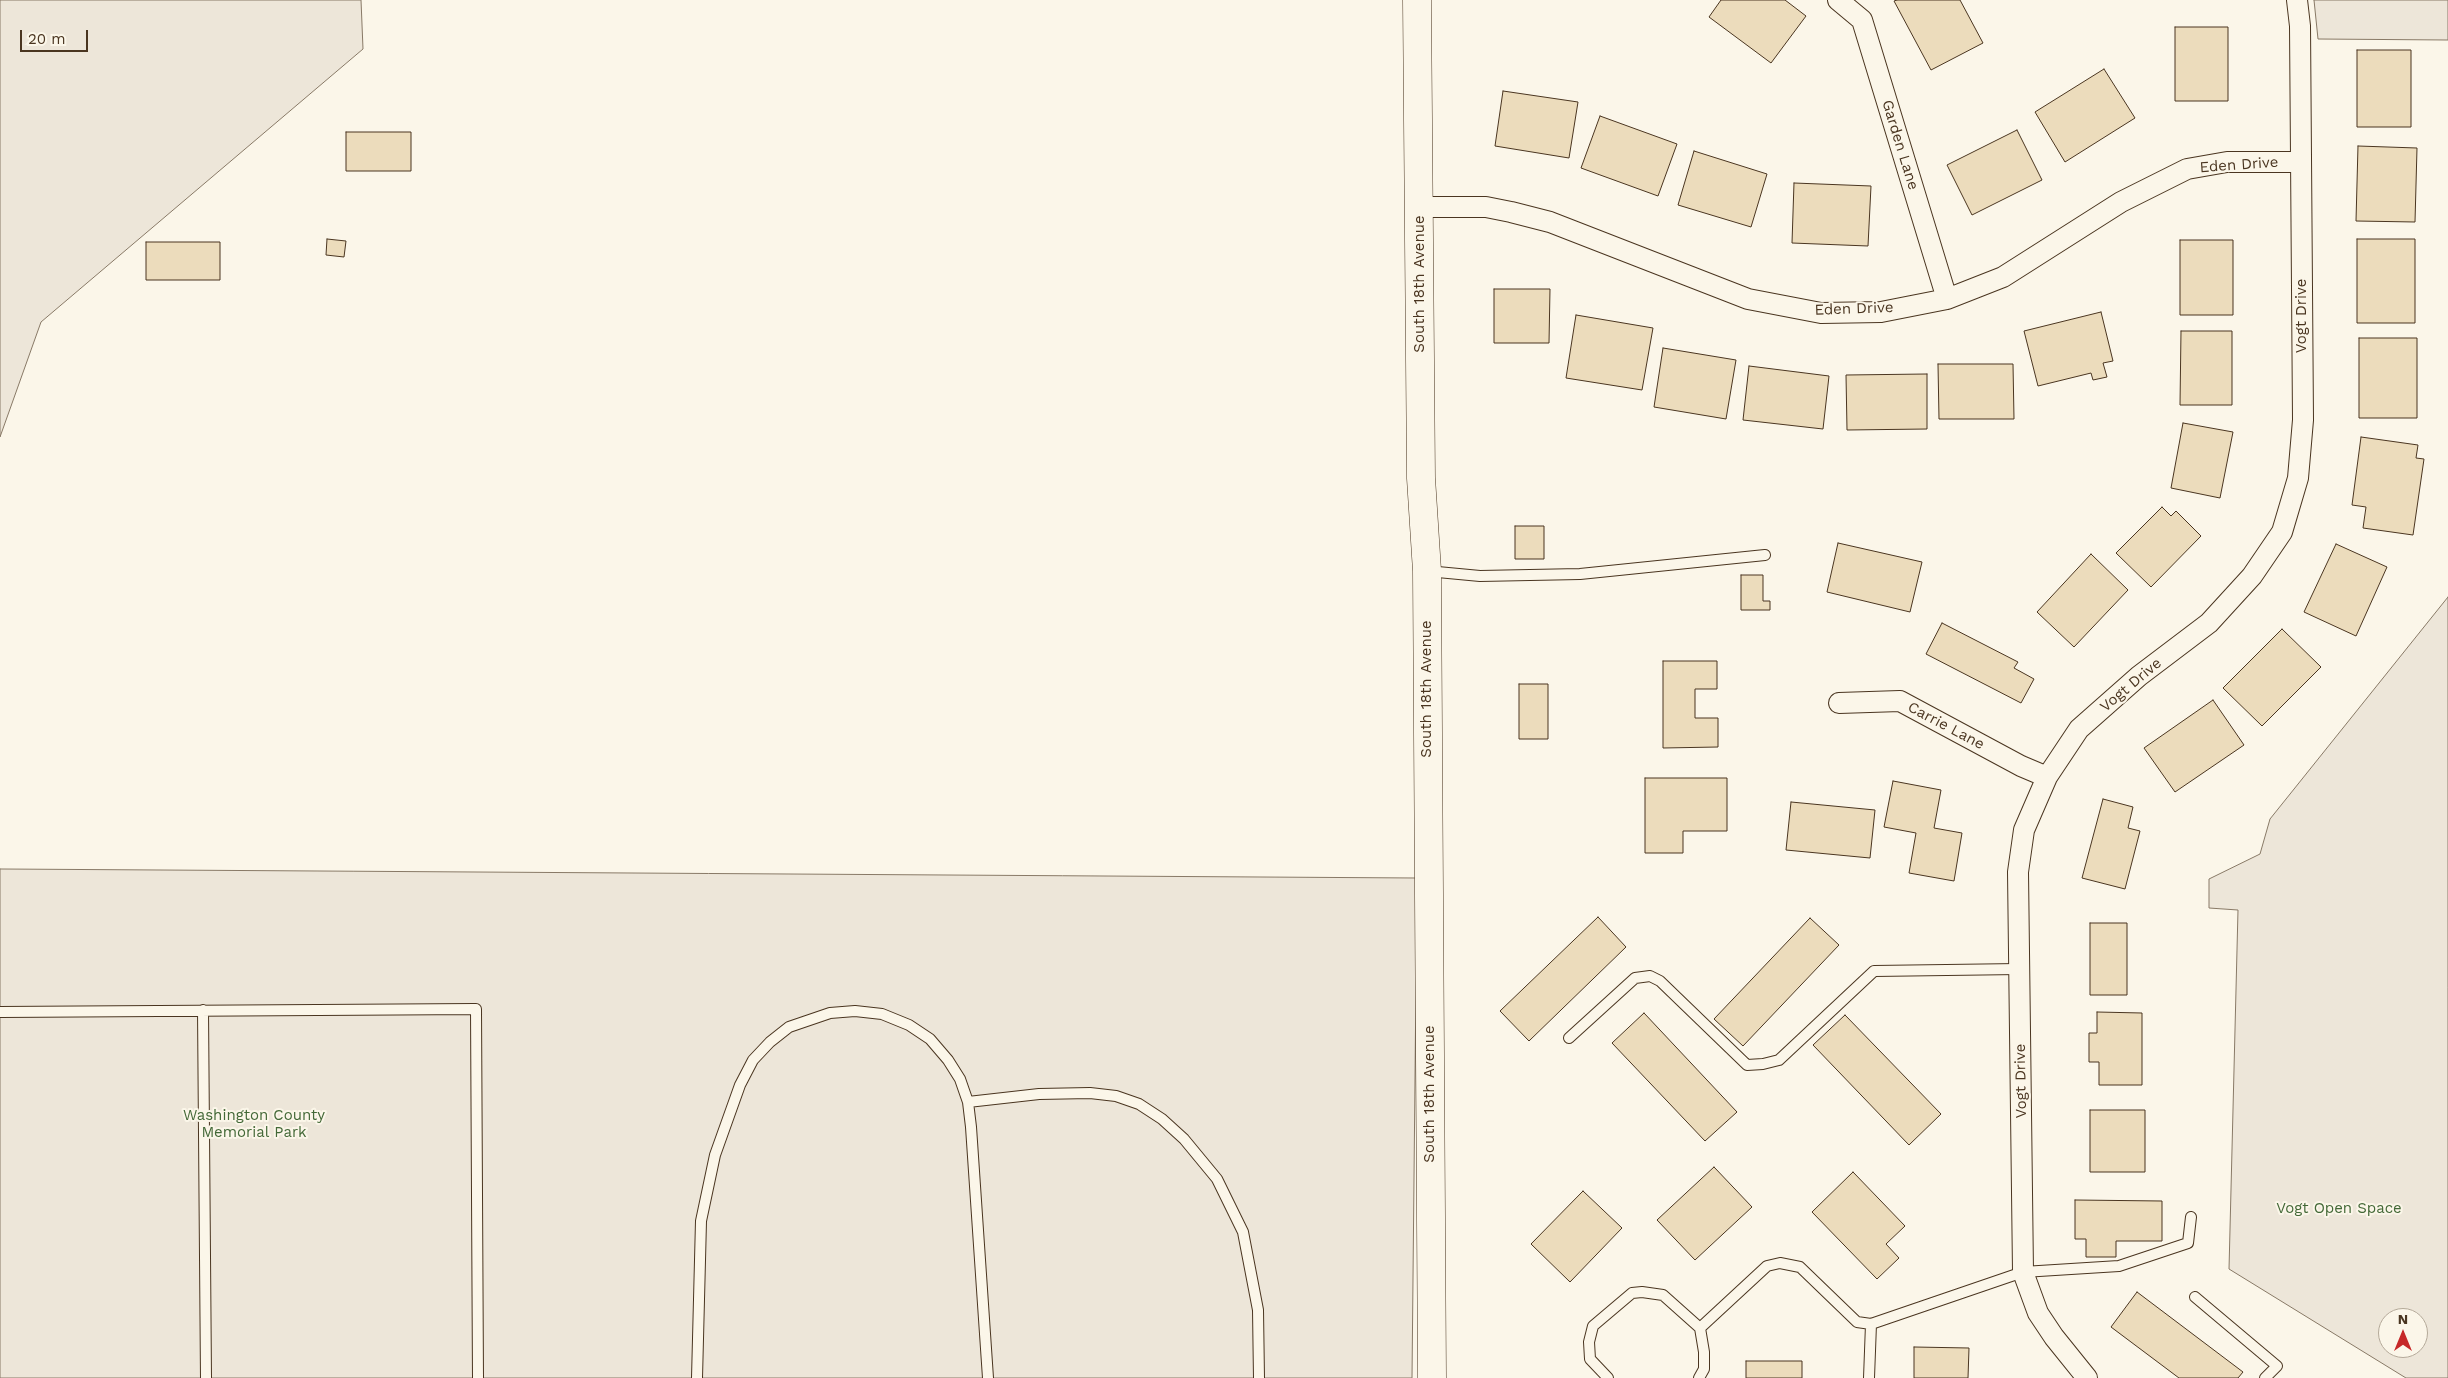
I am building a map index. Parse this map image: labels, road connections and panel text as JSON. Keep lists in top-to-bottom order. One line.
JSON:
{"streets":{"street":["Garden Lane","Eden Drive","South 18th Avenue","Vogt Drive","Carrie Lane"]},"crossings":[["Garden Lane","Eden Drive"],["Eden Drive","South 18th Avenue"],["Eden Drive","Vogt Drive"],["Vogt Drive","Carrie Lane"]],"parks":["Washington County Memorial Park","Vogt Open Space"],"scale_bar":"20 m","north":"top"}
